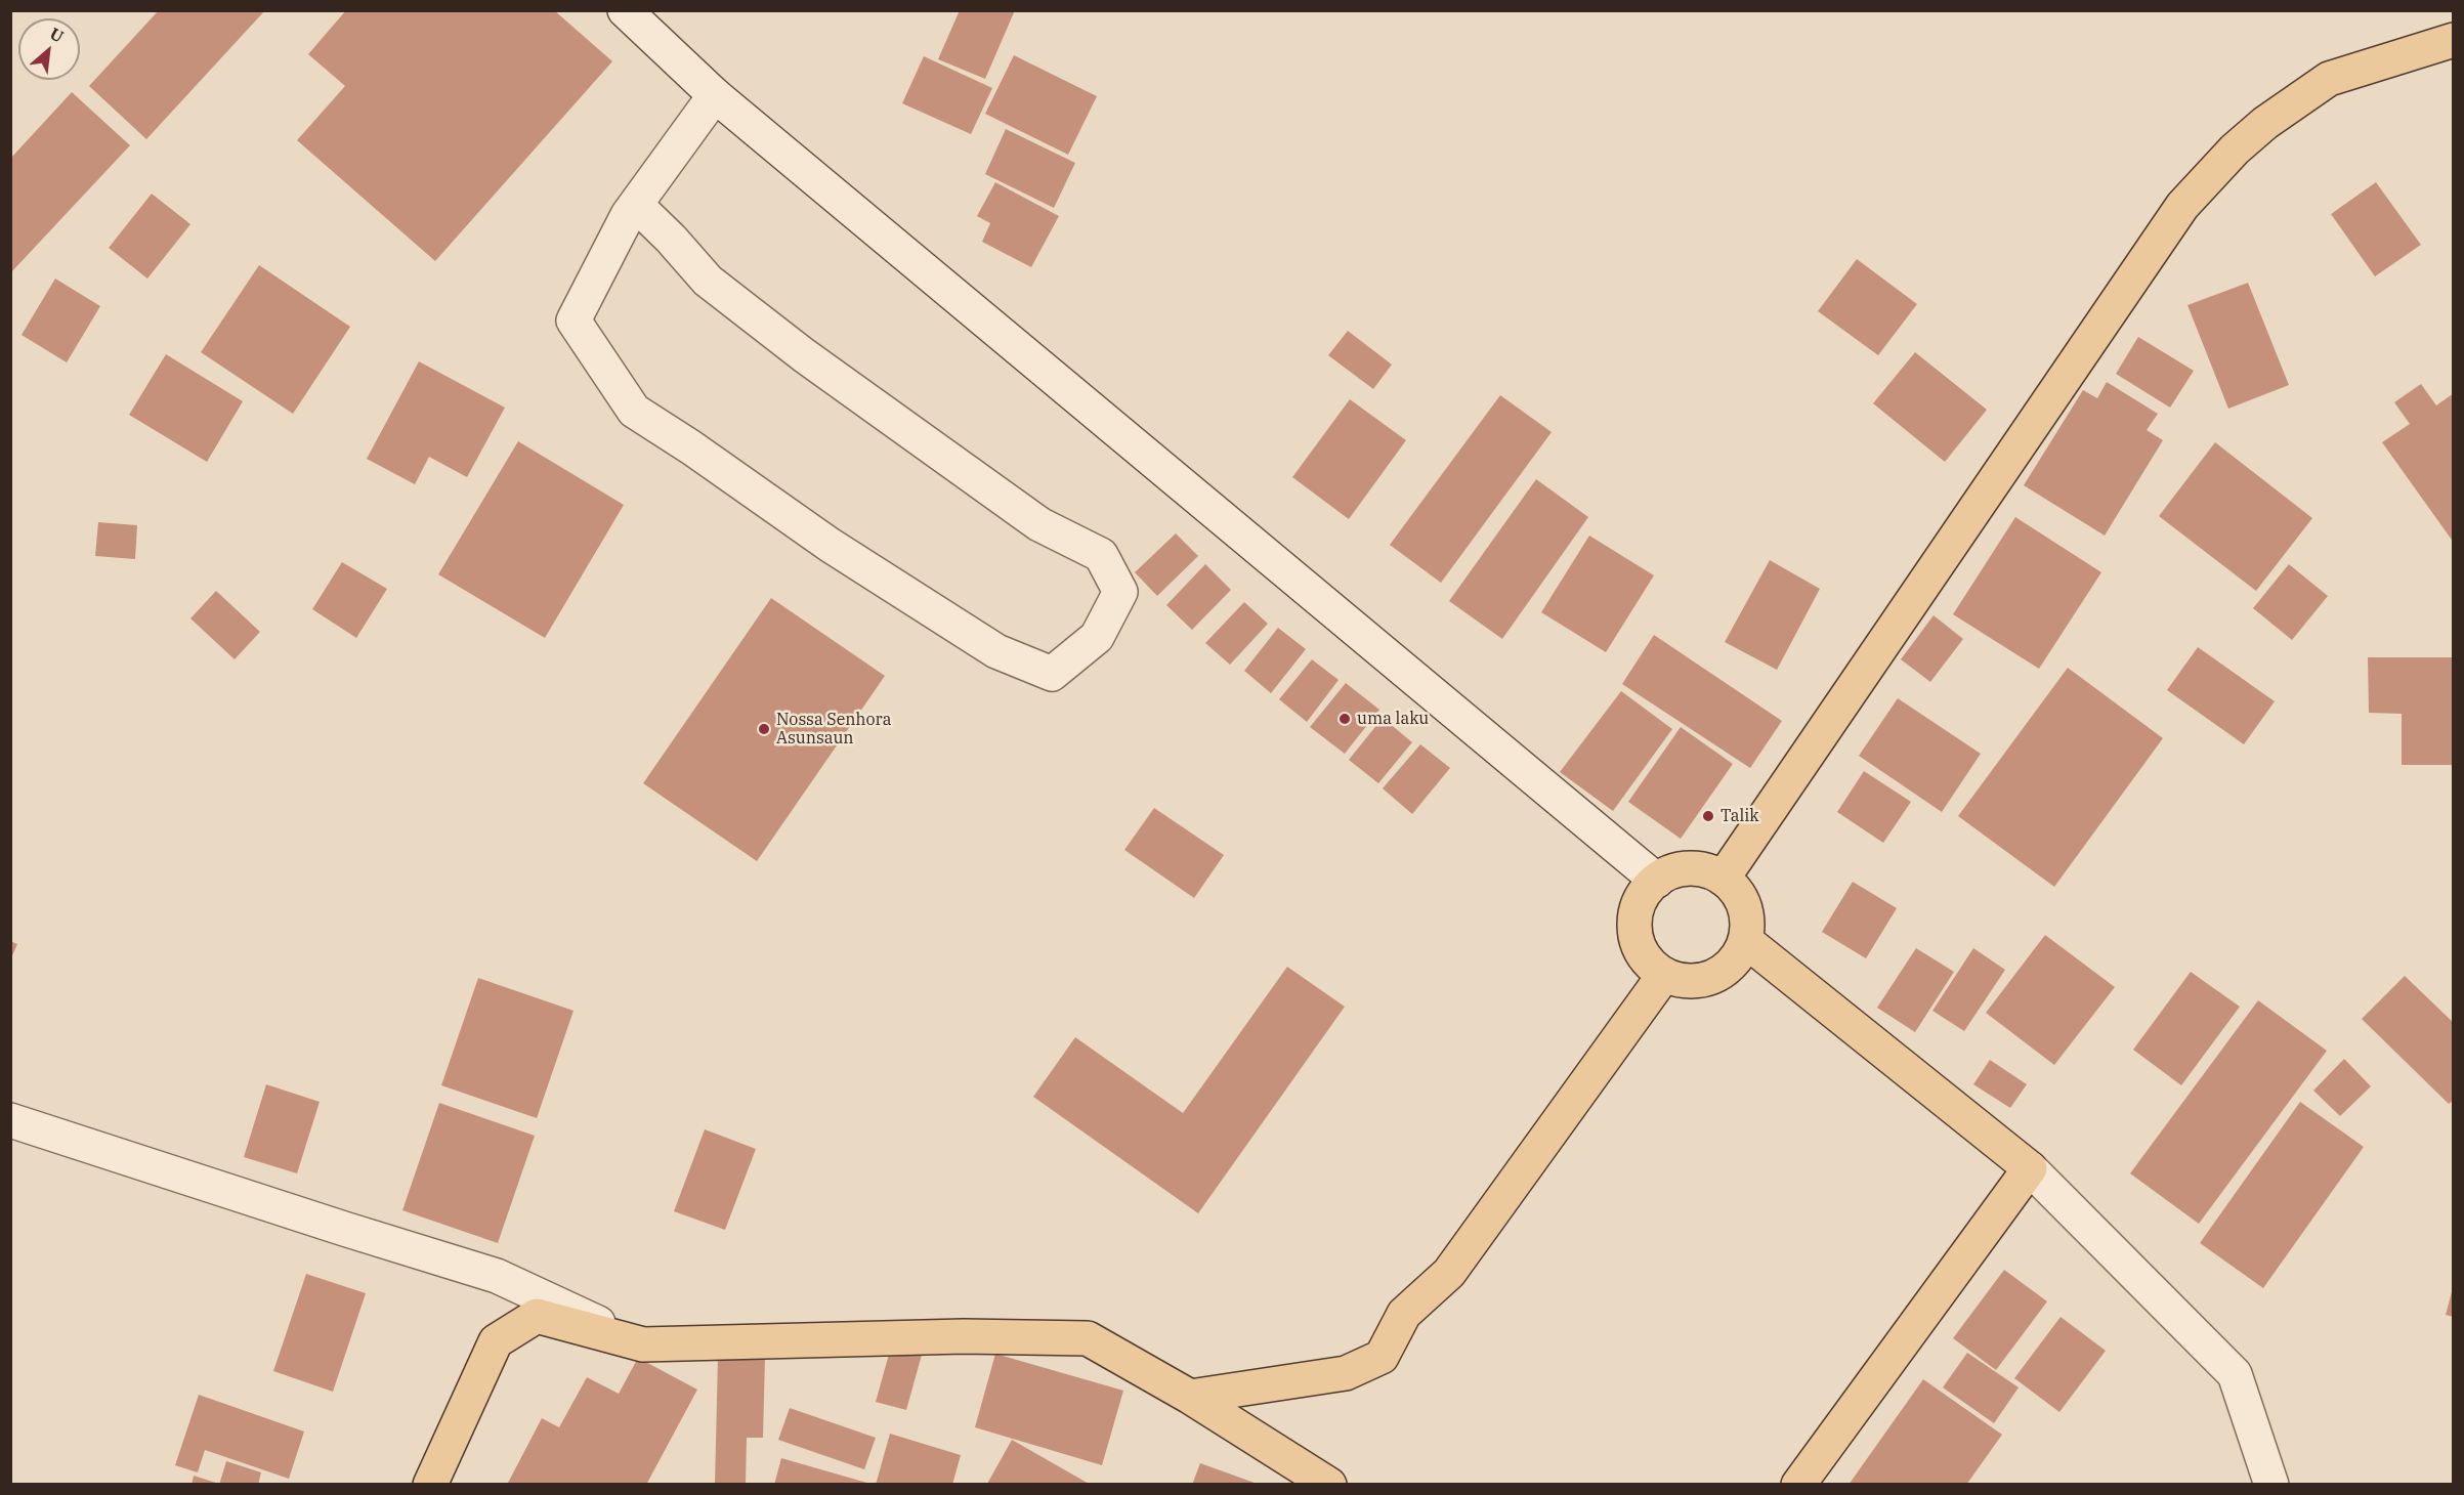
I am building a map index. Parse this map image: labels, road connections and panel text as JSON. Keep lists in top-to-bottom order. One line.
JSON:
{"places":["uma laku","Nossa Senhora Asunsaun","Talik"],"north":"top right"}
